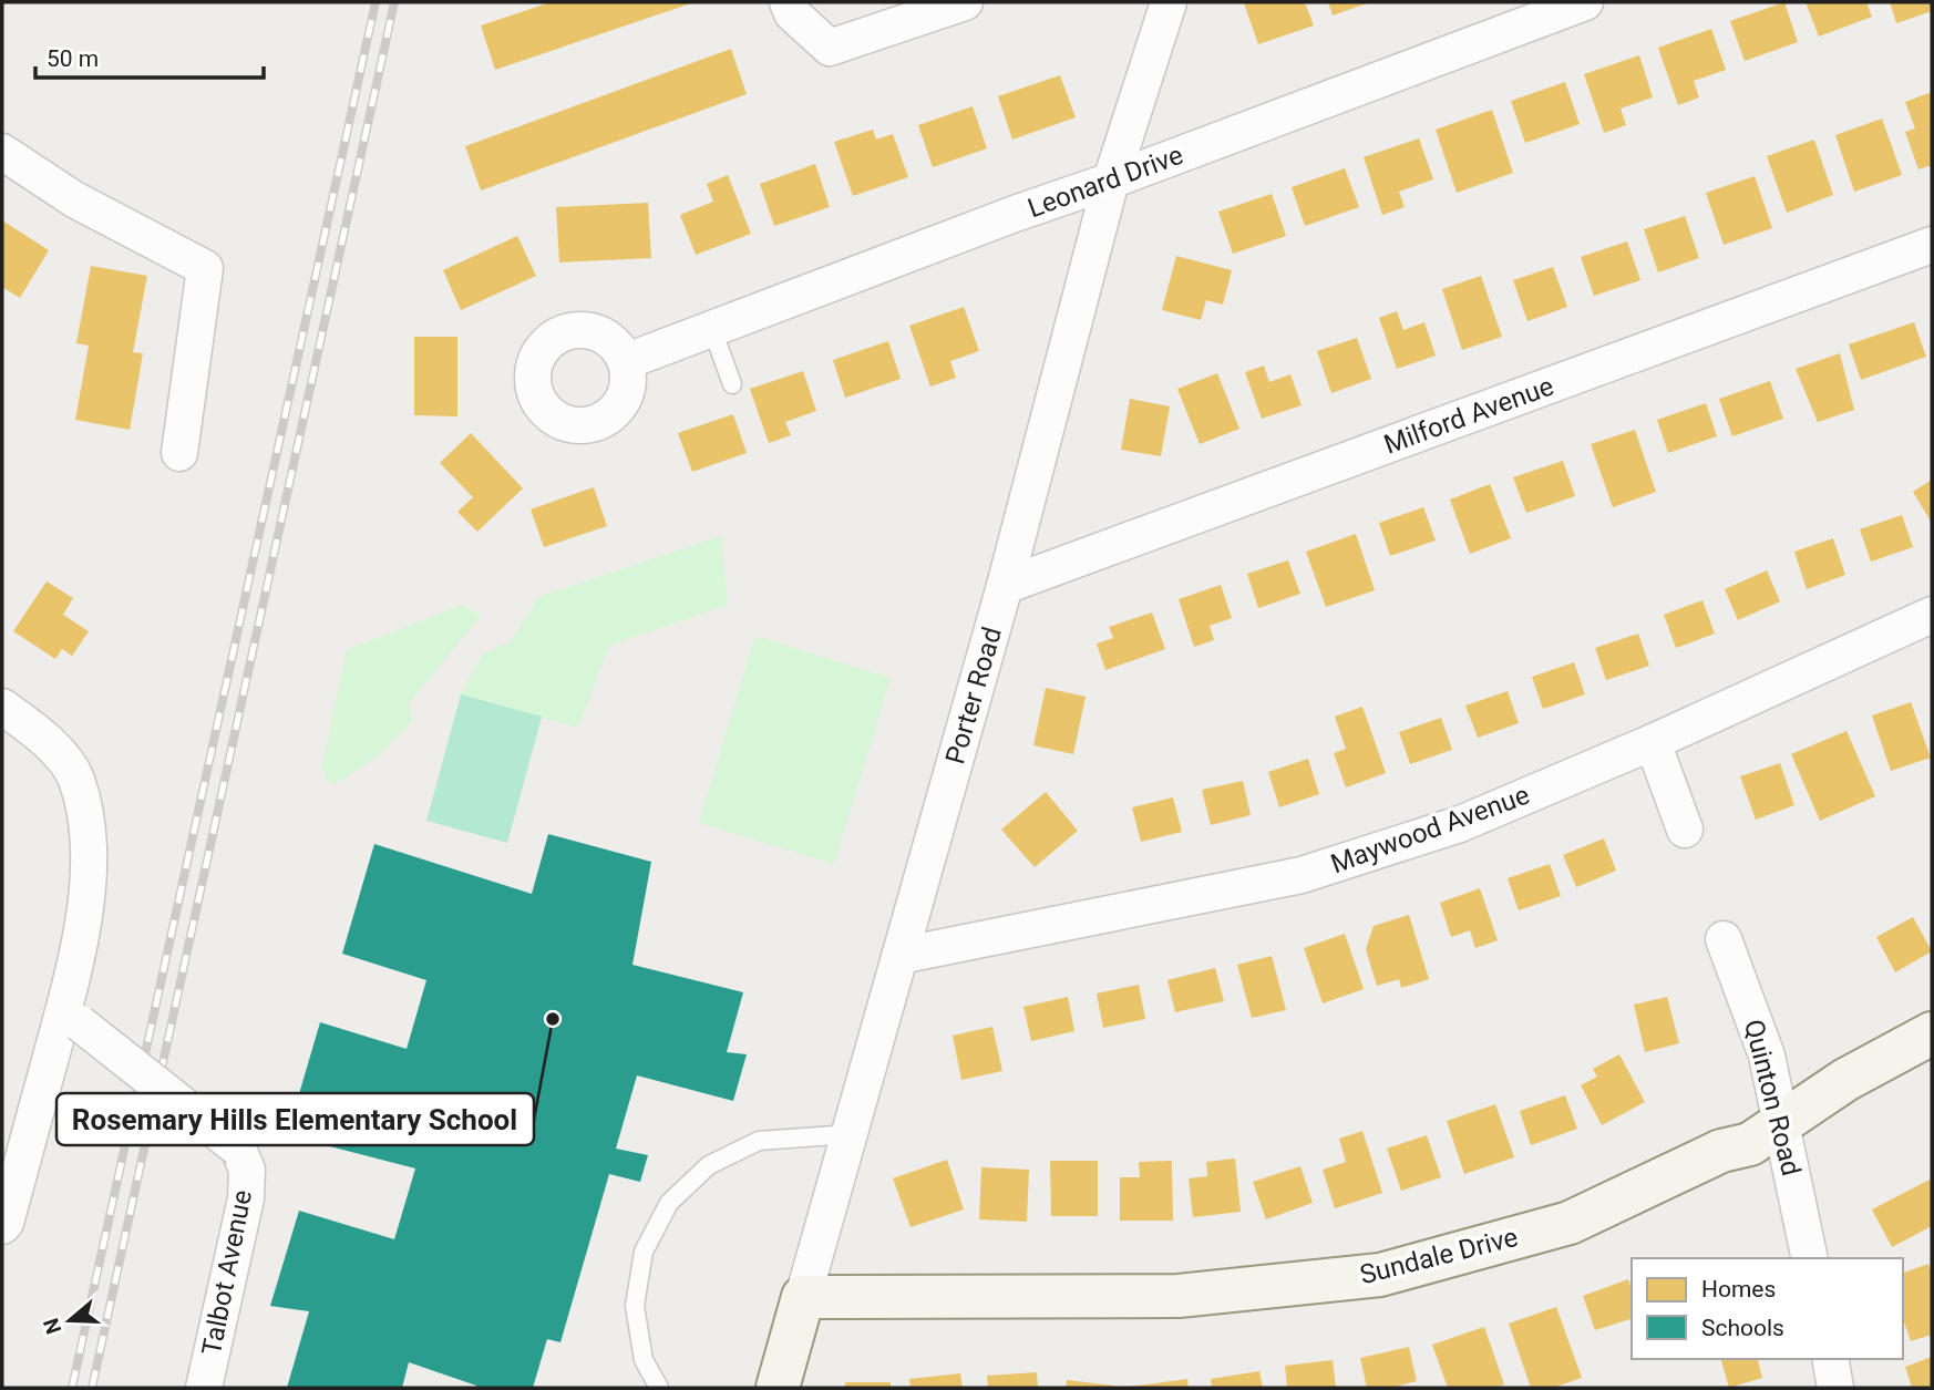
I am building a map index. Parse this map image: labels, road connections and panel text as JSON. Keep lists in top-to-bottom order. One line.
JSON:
{"streets":{"street":["Leonard Drive","Milford Avenue","Porter Road","Maywood Avenue","Quinton Road","Sundale Drive","Talbot Avenue"]},"crossings":[["Leonard Drive","Porter Road"],["Milford Avenue","Porter Road"],["Porter Road","Maywood Avenue"],["Porter Road","Sundale Drive"],["Quinton Road","Sundale Drive"]],"places":["Rosemary Hills Elementary School"],"legend":["Homes","Schools"],"scale_bar":"50 m","north":"left"}
